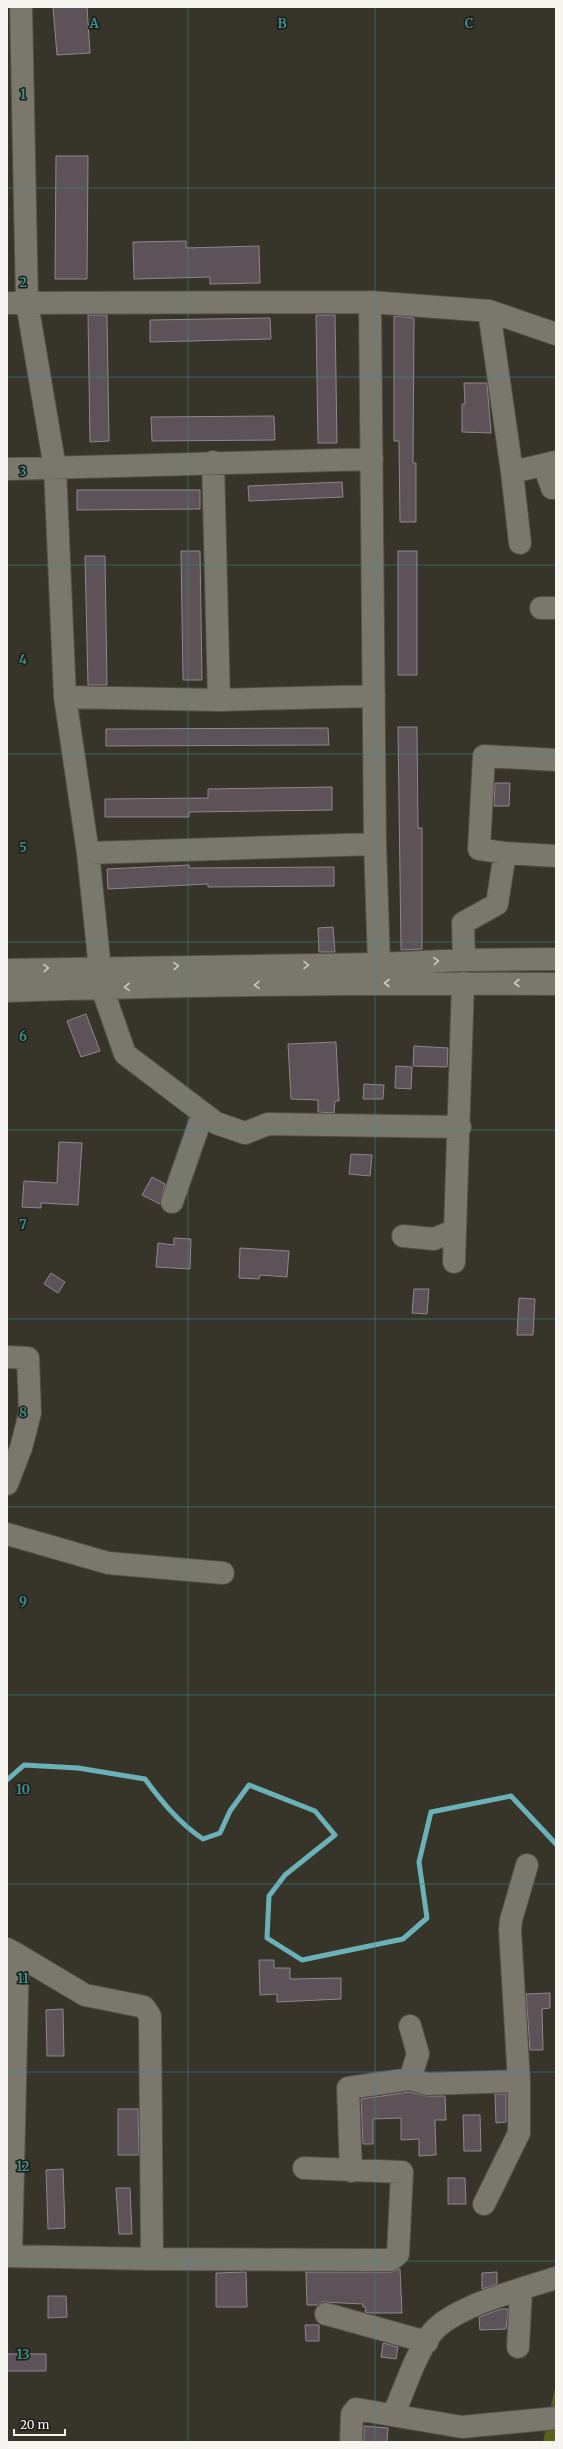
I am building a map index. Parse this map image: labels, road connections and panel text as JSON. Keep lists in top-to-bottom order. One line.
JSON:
{"scale_bar":"20 m","grid":{"columns":["A","B","C"],"rows":["1","2","3","4","5","6","7","8","9","10","11","12","13"]}}
